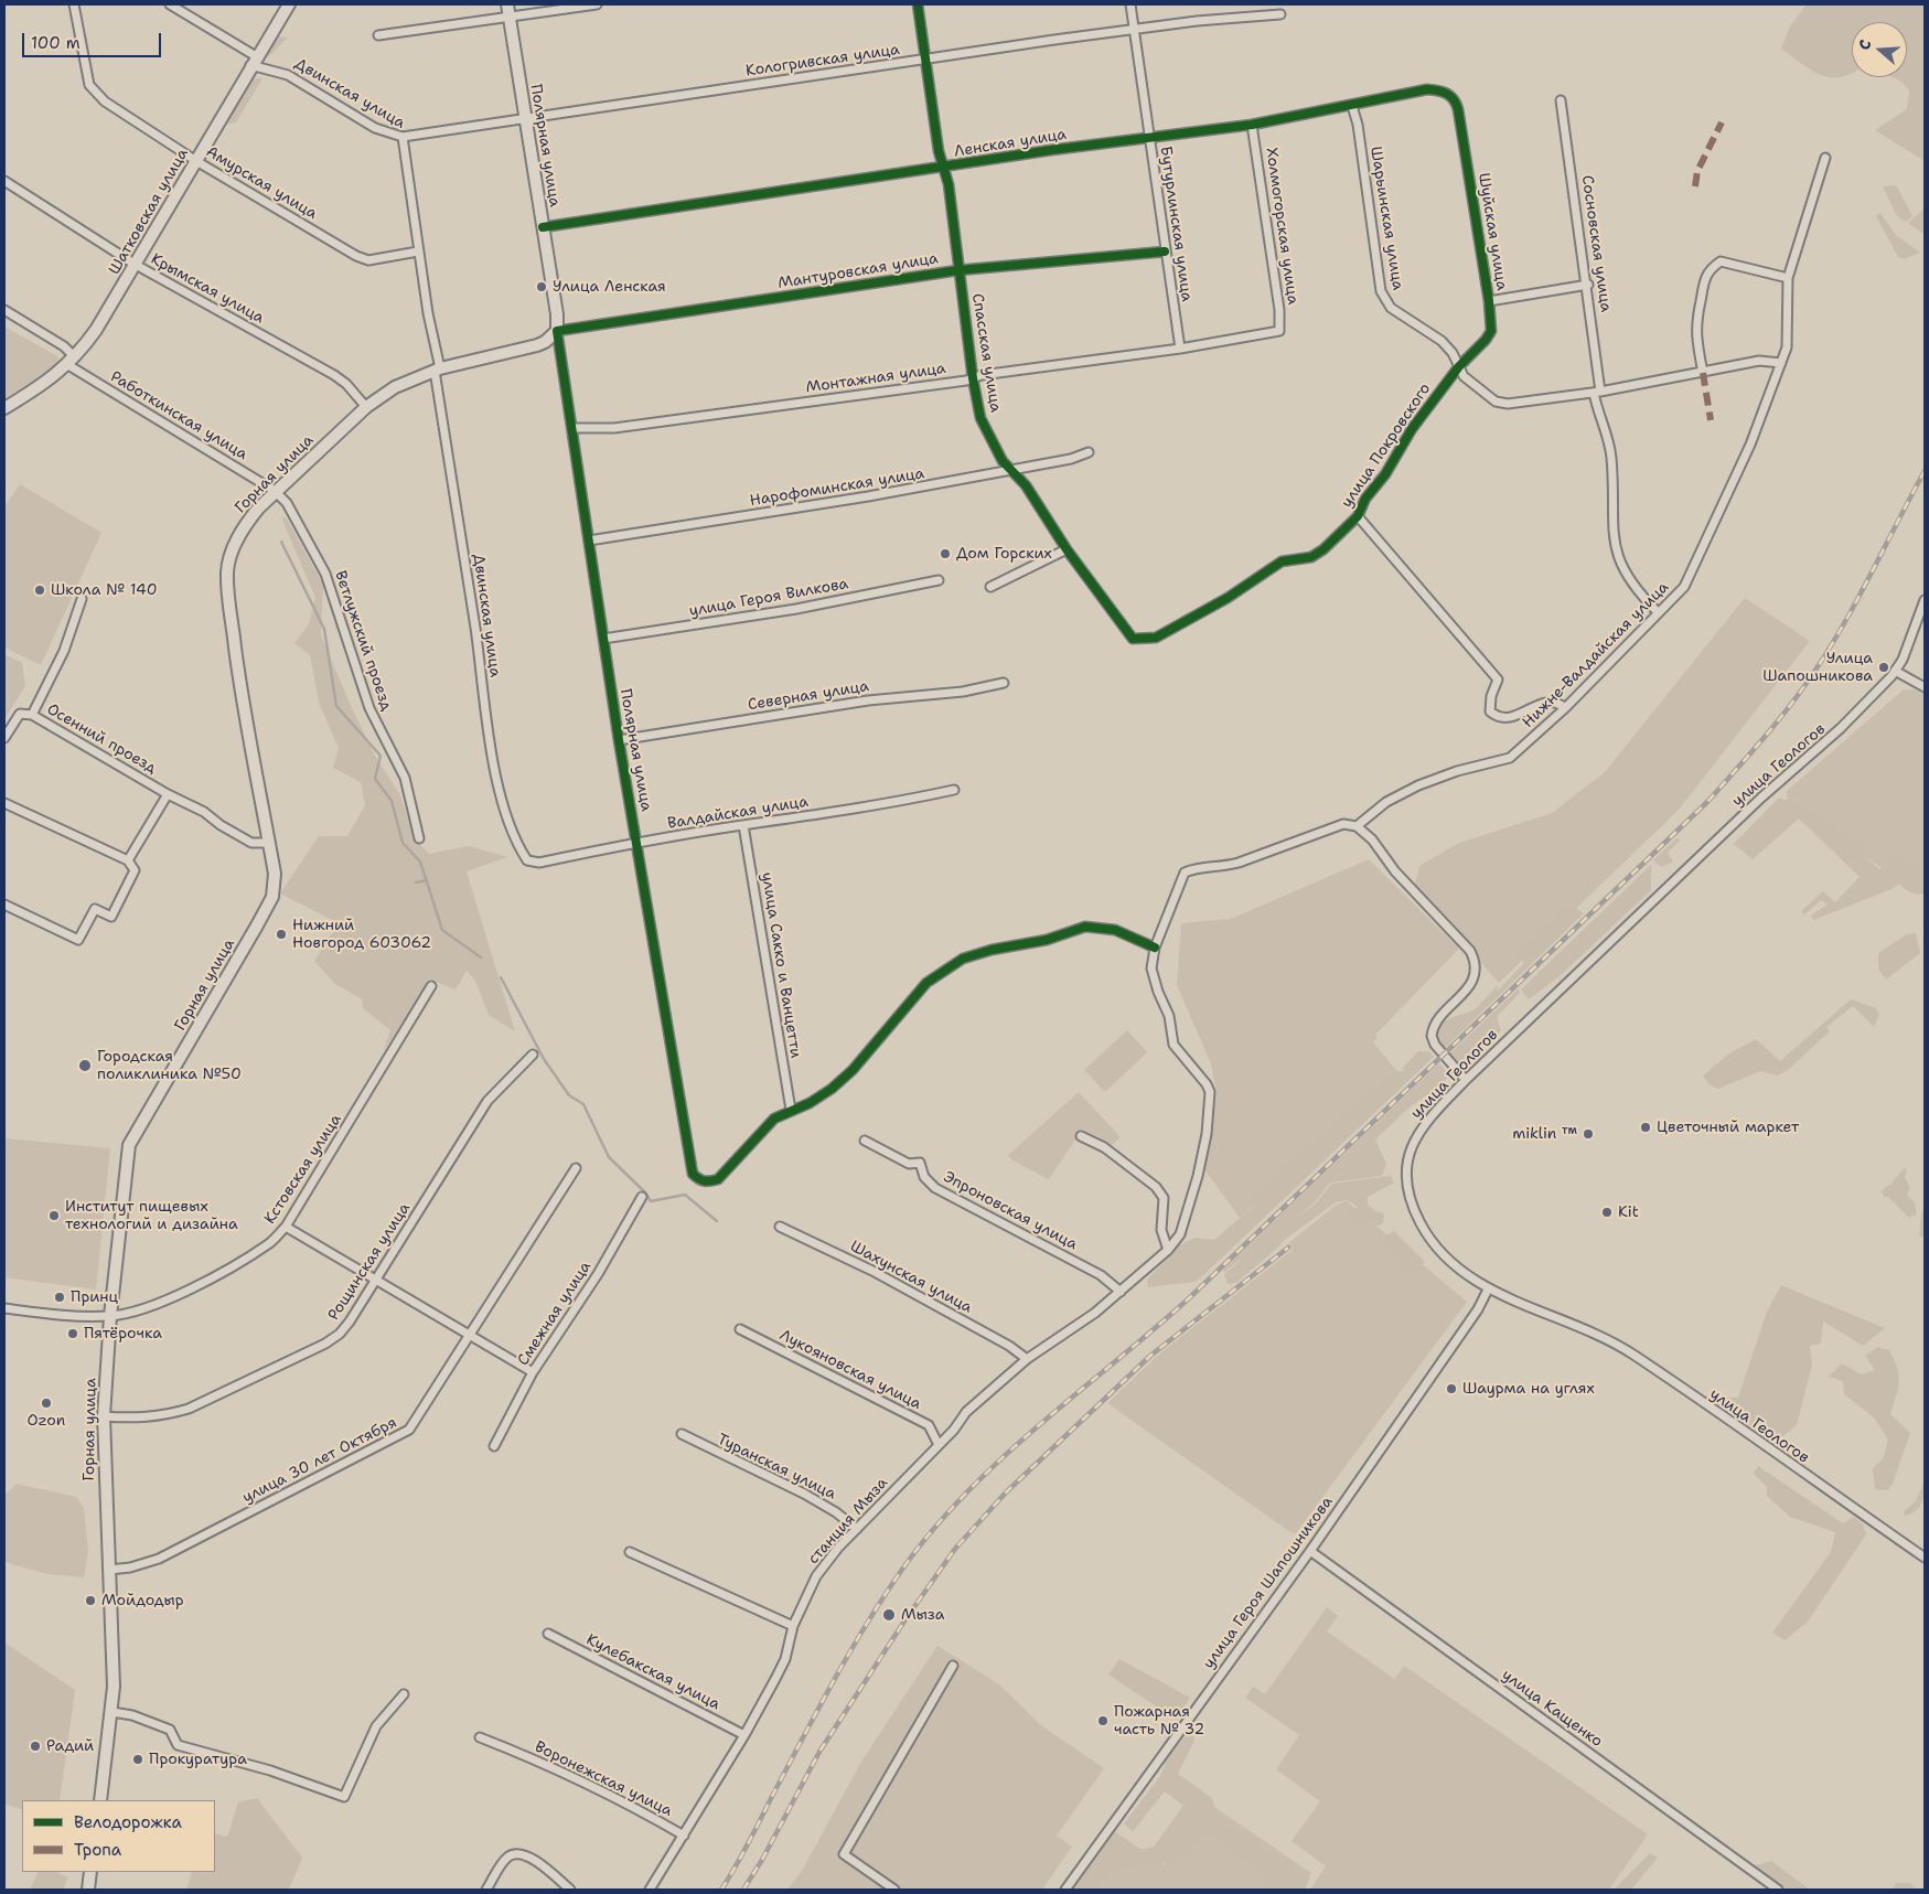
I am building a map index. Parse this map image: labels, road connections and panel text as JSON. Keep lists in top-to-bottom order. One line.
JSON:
{"streets":{"main road":["Полярная улица","Шатковская улица","Мантуровская улица","Горная улица"],"street":["Кологривская улица","Двинская улица","Ленская улица","Амурская улица","Шарьинская улица","Бутурлинская улица","Холмогорская улица","Шуйская улица","Сосновская улица","Крымская улица","Спасская улица","Монтажная улица","Работкинская улица","улица Покровского","Нарофоминская улица","улица Героя Вилкова","Ветлужский проезд","Нижне-Валдайская улица","Северная улица","Осенний проезд","улица Геологов","Валдайская улица","улица Сакко и Ванцетти","Кстовская улица","Эпроновская улица","Рощинская улица","Шахунская улица","Смежная улица","Лукояновская улица","улица 30 лет Октября","Туранская улица","станция Мыза","улица Героя Шапошникова","Кулебакская улица","улица Кащенко","Воронежская улица"]},"crossings":[["Кологривская улица","Двинская улица"],["Кологривская улица","Полярная улица"],["Кологривская улица","Бутурлинская улица"],["Кологривская улица","Спасская улица"],["Двинская улица","Амурская улица"],["Двинская улица","Шатковская улица"],["Двинская улица","Мантуровская улица"],["Двинская улица","Горная улица"],["Двинская улица","Валдайская улица"],["Ленская улица","Полярная улица"],["Ленская улица","Шарьинская улица"],["Ленская улица","Бутурлинская улица"],["Ленская улица","Холмогорская улица"],["Ленская улица","Шуйская улица"],["Ленская улица","Спасская улица"],["Полярная улица","Мантуровская улица"],["Полярная улица","Монтажная улица"],["Полярная улица","Нарофоминская улица"],["Полярная улица","улица Героя Вилкова"],["Полярная улица","Северная улица"],["Полярная улица","Валдайская улица"],["Полярная улица","улица Сакко и Ванцетти"],["Амурская улица","Шатковская улица"],["Шатковская улица","Крымская улица"],["Шатковская улица","Работкинская улица"],["Шарьинская улица","Шуйская улица"],["Шарьинская улица","Сосновская улица"],["Шарьинская улица","улица Покровского"],["Шарьинская улица","Нижне-Валдайская улица"],["Бутурлинская улица","Мантуровская улица"],["Бутурлинская улица","Монтажная улица"],["Холмогорская улица","Монтажная улица"],["Шуйская улица","улица Покровского"],["Сосновская улица","Нижне-Валдайская улица"],["Мантуровская улица","Спасская улица"],["Мантуровская улица","Горная улица"],["Крымская улица","Горная улица"],["Спасская улица","Монтажная улица"],["Спасская улица","улица Покровского"],["Спасская улица","Нарофоминская улица"],["Работкинская улица","Горная улица"],["Работкинская улица","Ветлужский проезд"],["улица Покровского","Нижне-Валдайская улица"],["Горная улица","Ветлужский проезд"],["Горная улица","Осенний проезд"],["Горная улица","Кстовская улица"],["Горная улица","Рощинская улица"],["Горная улица","улица 30 лет Октября"],["улица Геологов","улица Героя Шапошникова"],["Валдайская улица","улица Сакко и Ванцетти"],["Эпроновская улица","станция Мыза"],["Шахунская улица","станция Мыза"],["Лукояновская улица","станция Мыза"],["Туранская улица","станция Мыза"],["станция Мыза","Кулебакская улица"],["станция Мыза","Воронежская улица"],["улица Героя Шапошникова","улица Кащенко"]],"places":["Улица Ленская","Дом Горских","Школа № 140","Улица Шапошникова","Нижний Новгород 603062","Городская поликлиника №50","Цветочный маркет","miklin ™","Kit","Институт пищевых технологий и дизайна","Принц","Пятёрочка","Шаурма на углях","Ozon","Мойдодыр","Мыза","Пожарная часть № 32","Радий","Прокуратура"],"legend":["Велодорожка","Тропа"],"scale_bar":"100 m","north":"left"}
